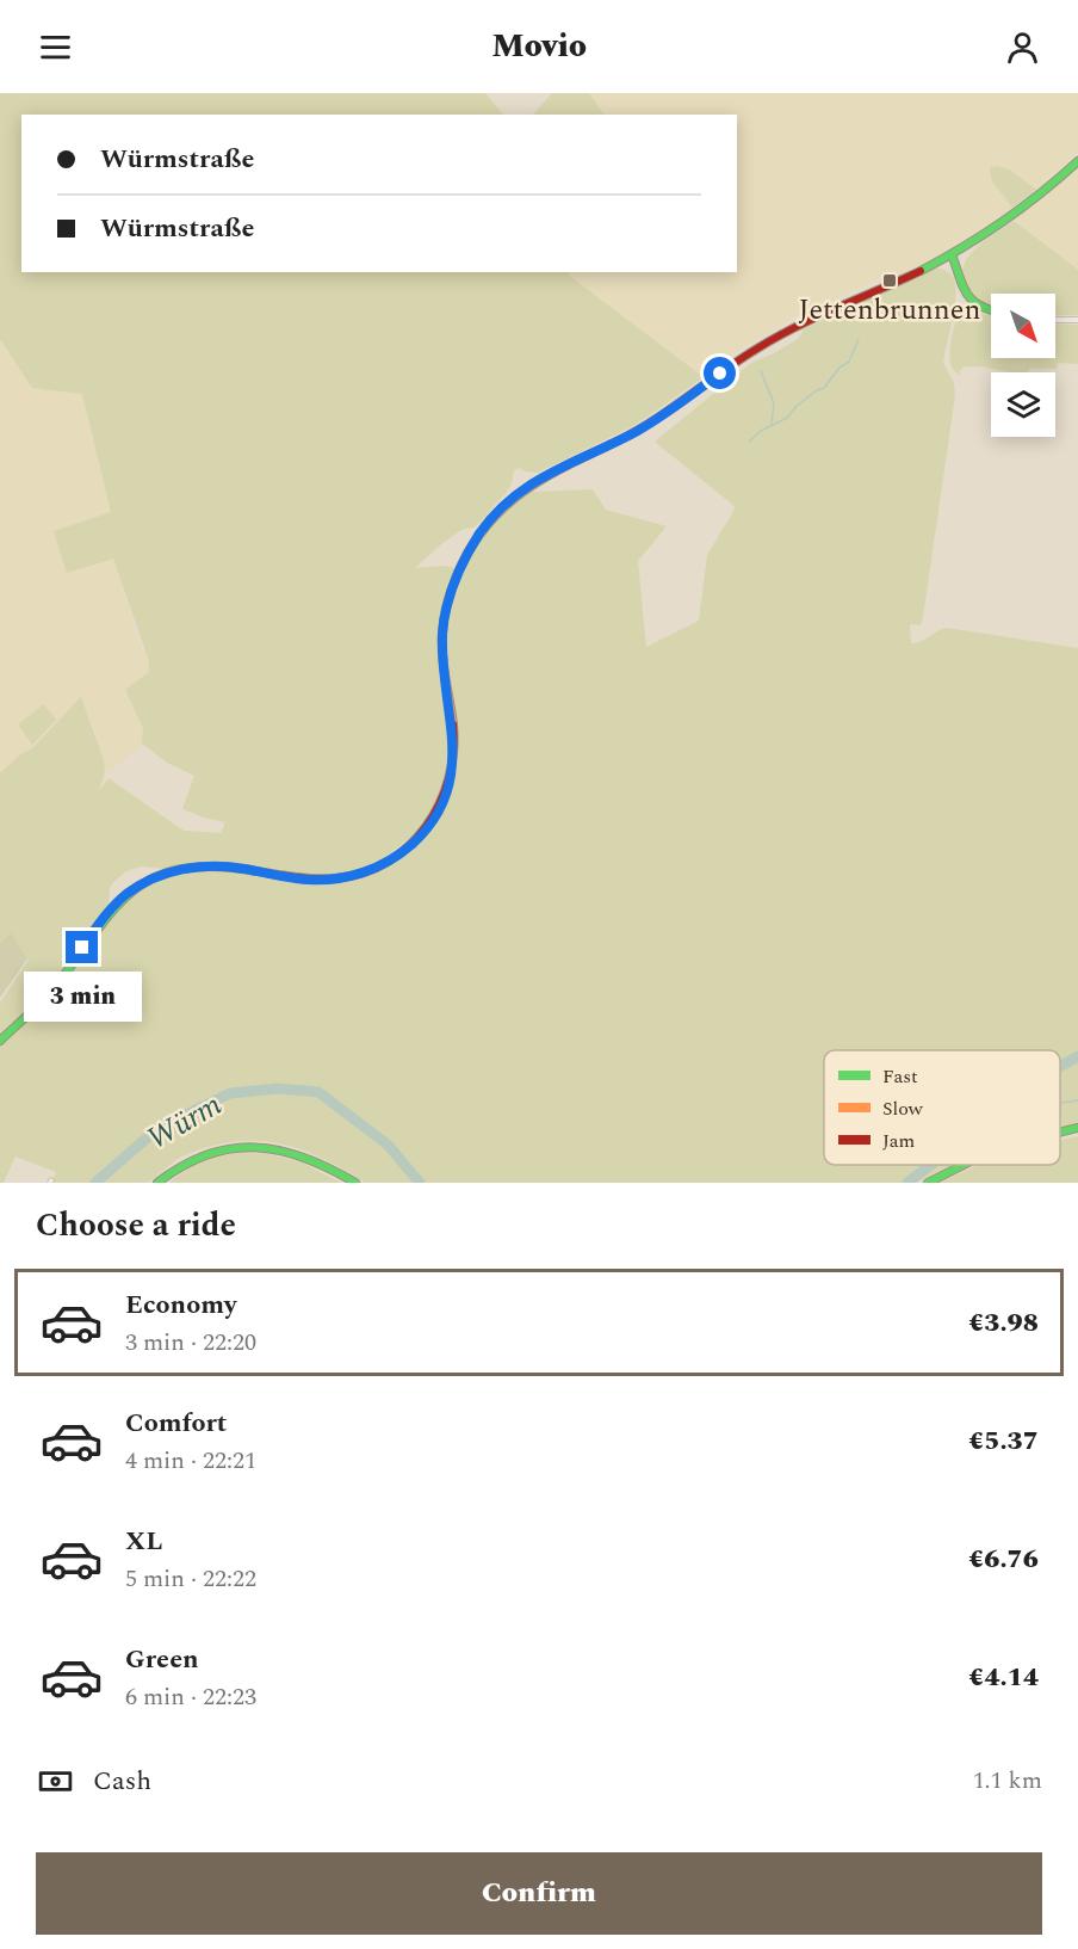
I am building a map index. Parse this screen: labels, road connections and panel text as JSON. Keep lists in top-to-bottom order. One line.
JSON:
{"water":["Würm"],"places":{"transit":["Jettenbrunnen"]},"legend":["Fast","Slow","Jam"],"north":"bottom right","page":{"header":"Movio","banner":["Würmstraße","Würmstraße"],"bubble":"3 min","heading":"Choose a ride","list":[{"name":"Economy","note":"3 min · 22:20","value":"€3.98"},{"name":"Comfort","note":"4 min · 22:21","value":"€5.37"},{"name":"XL","note":"5 min · 22:22","value":"€6.76"},{"name":"Green","note":"6 min · 22:23","value":"€4.14"}],"pay":["Cash","1.1 km"],"buttons":"Confirm"}}
